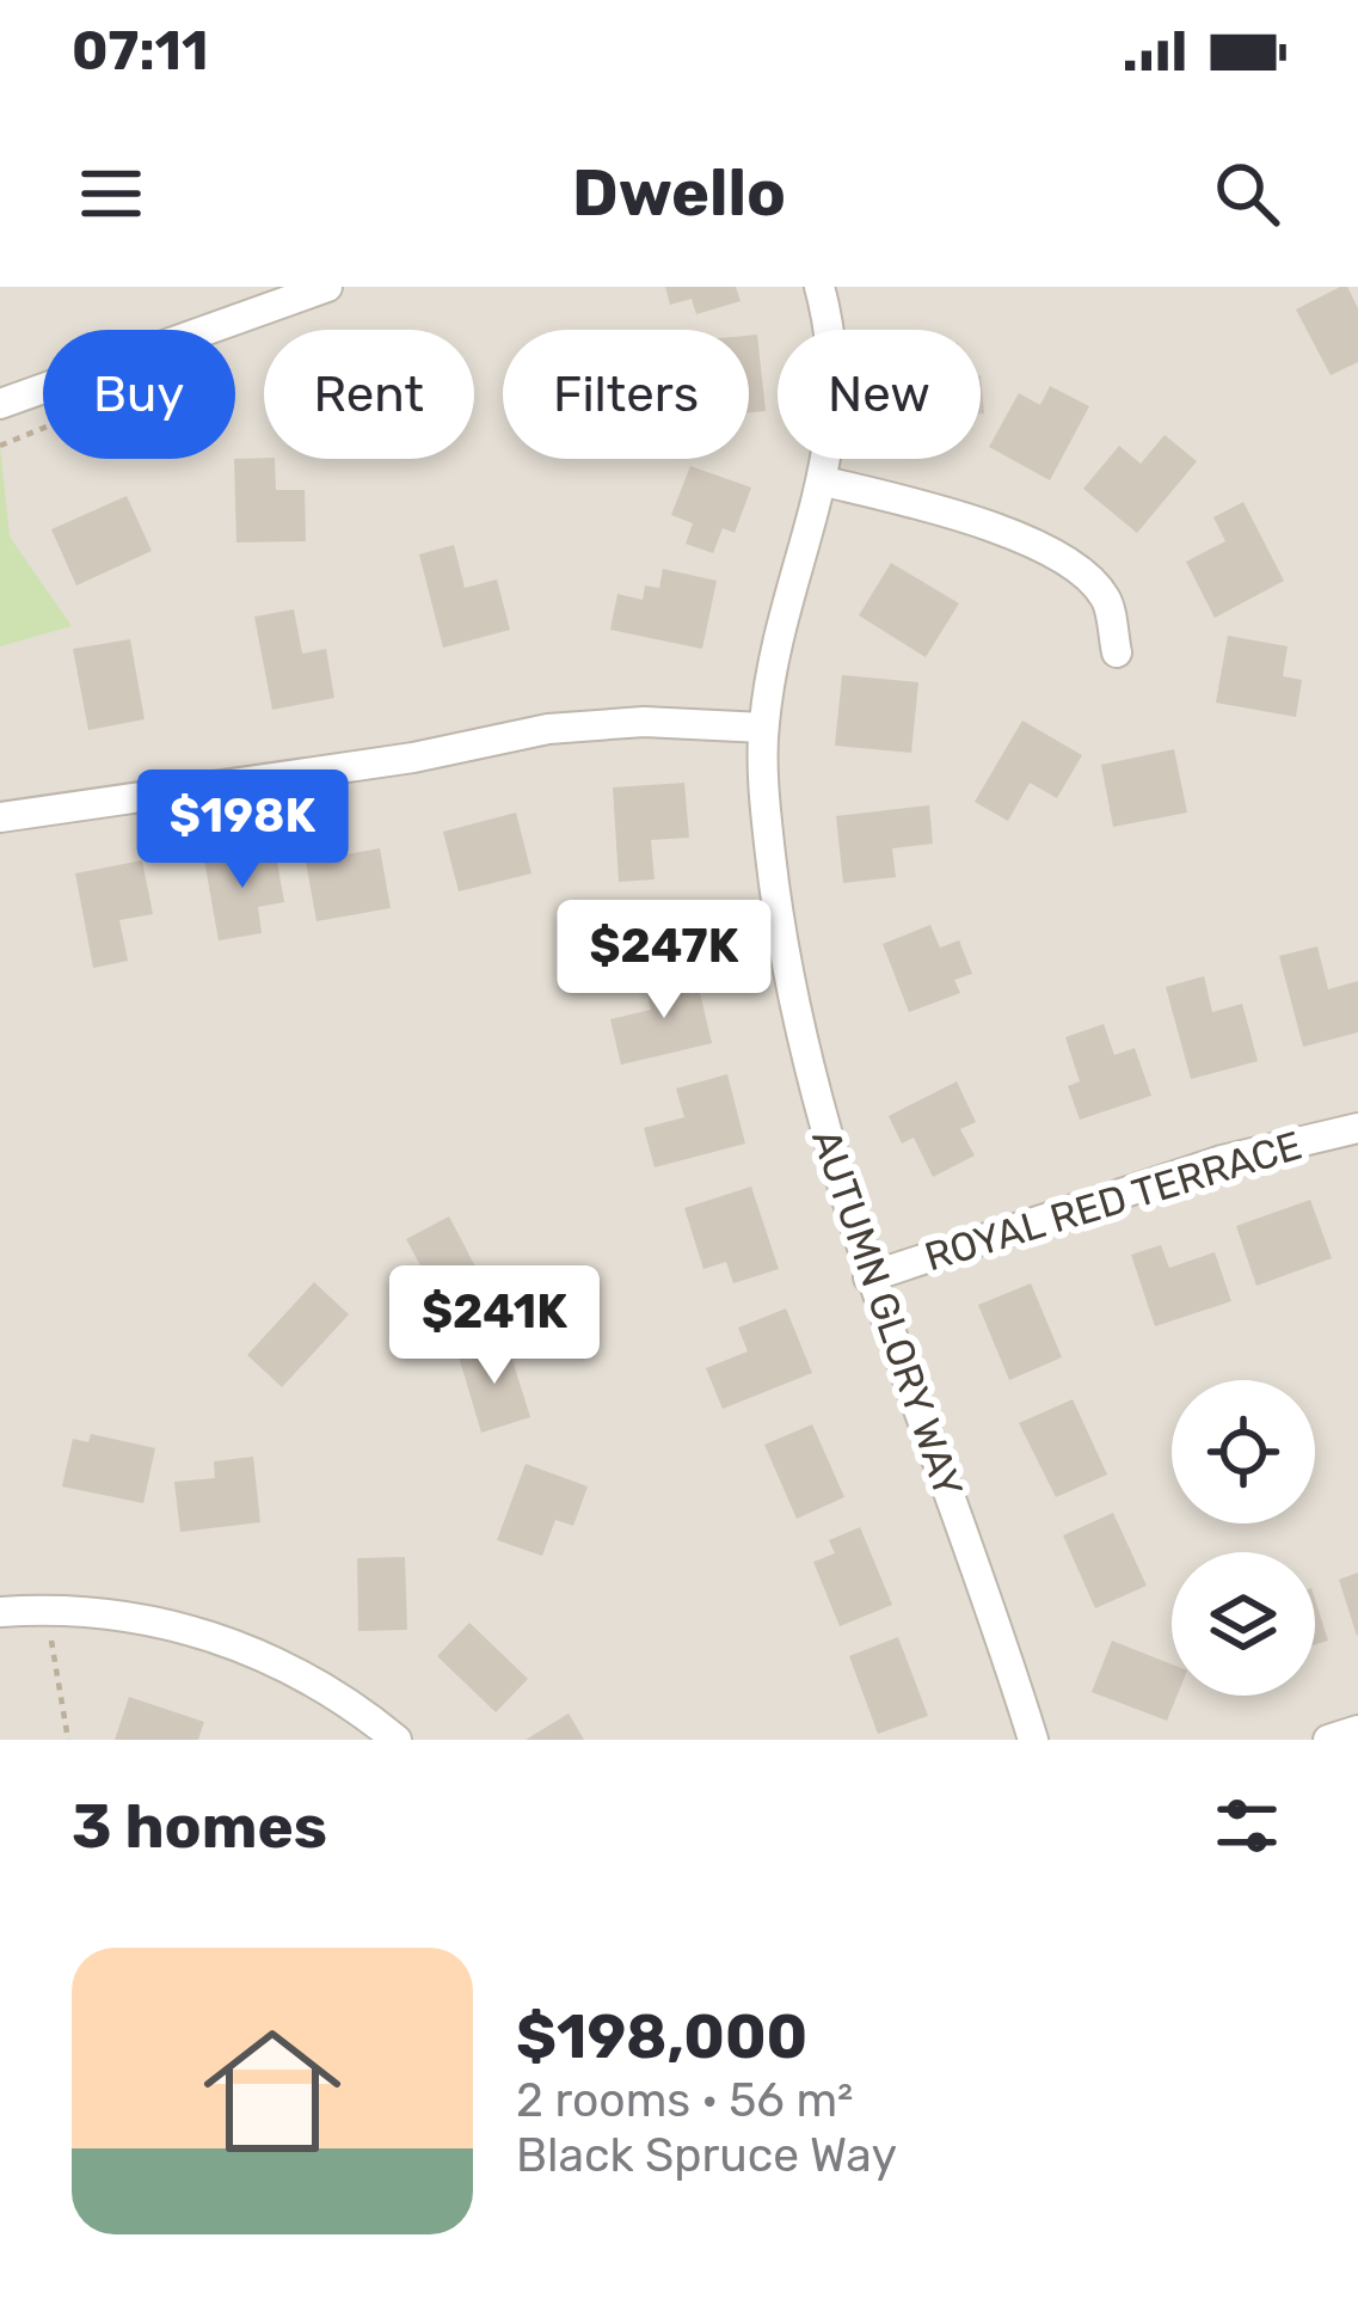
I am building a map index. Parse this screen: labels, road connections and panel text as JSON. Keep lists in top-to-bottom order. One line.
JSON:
{"streets":{"street":["ROYAL RED TERRACE","AUTUMN GLORY WAY"]},"crossings":[["ROYAL RED TERRACE","AUTUMN GLORY WAY"]],"page":{"status":"07:11","header":"Dwello","chip":["Buy","Rent","Filters","New"],"price":["$198K","$247K","$241K"],"heading":"3 homes","list":[{"name":"$198,000","note":"2 rooms · 56 m² · Black Spruce Way"}]}}
